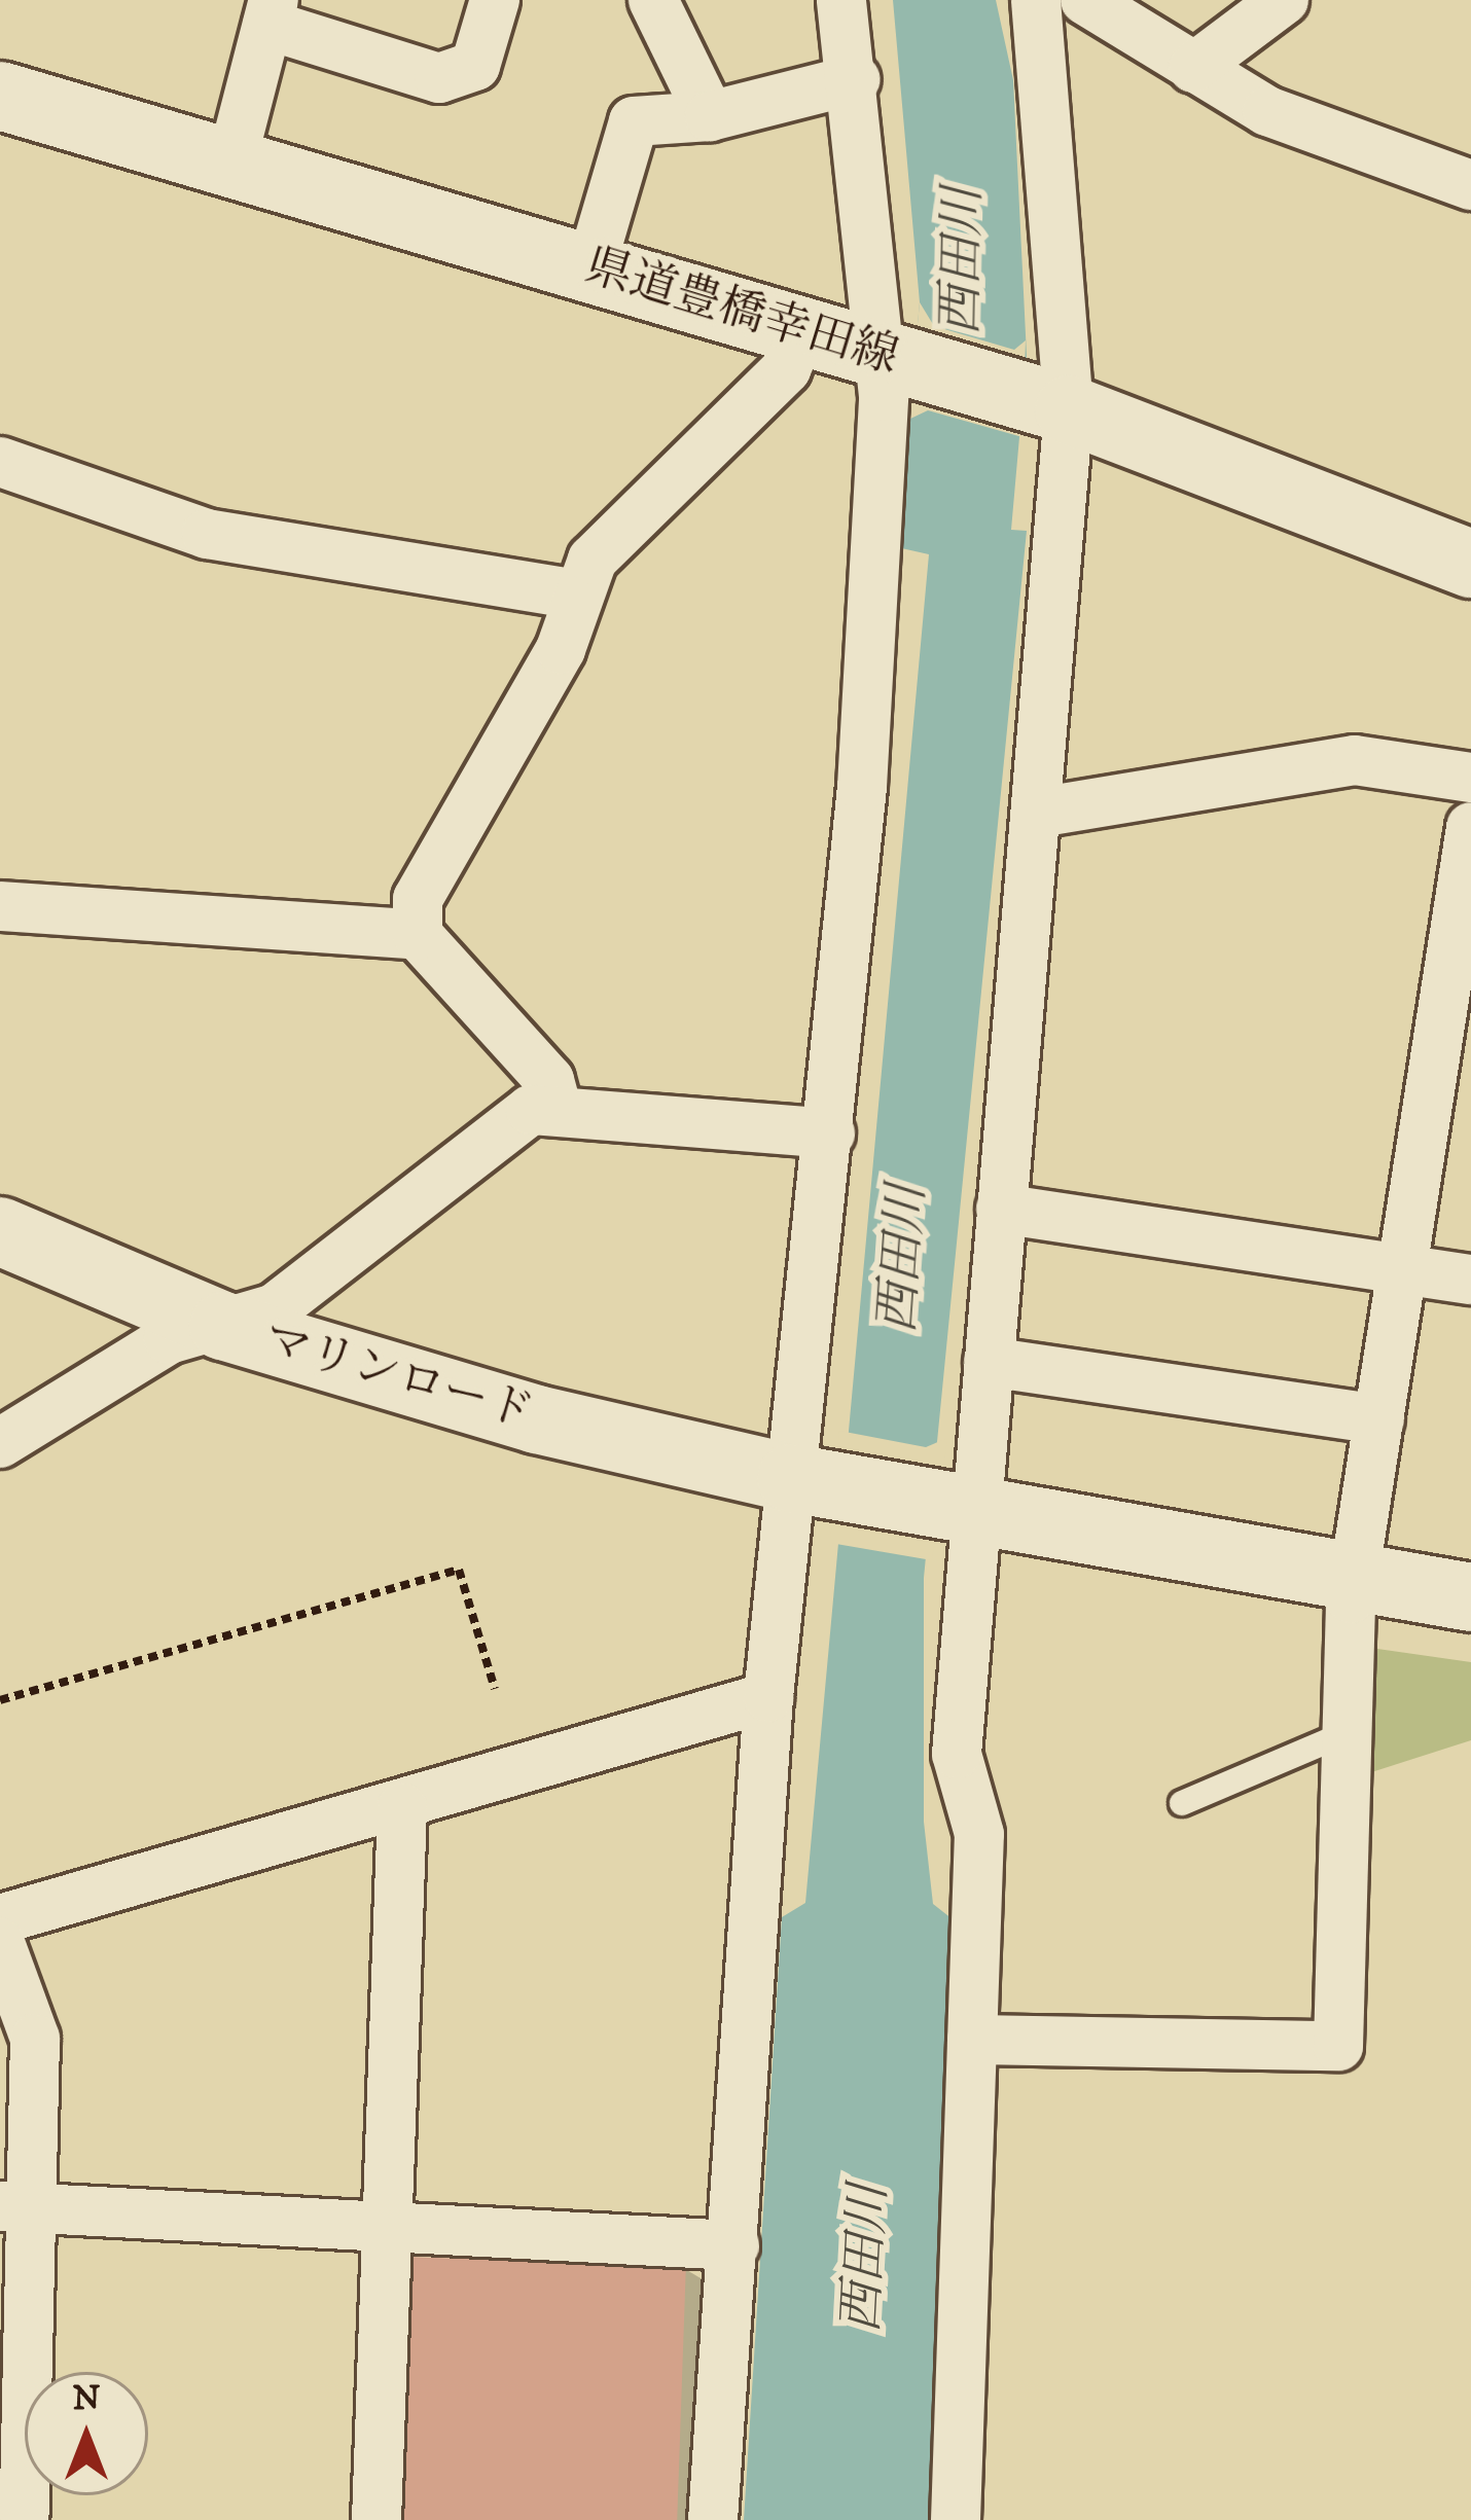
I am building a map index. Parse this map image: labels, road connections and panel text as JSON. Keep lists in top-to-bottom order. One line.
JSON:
{"streets":{"street":["県道豊橋幸田線","マリンロード"]},"water":["西田川"],"north":"top"}
